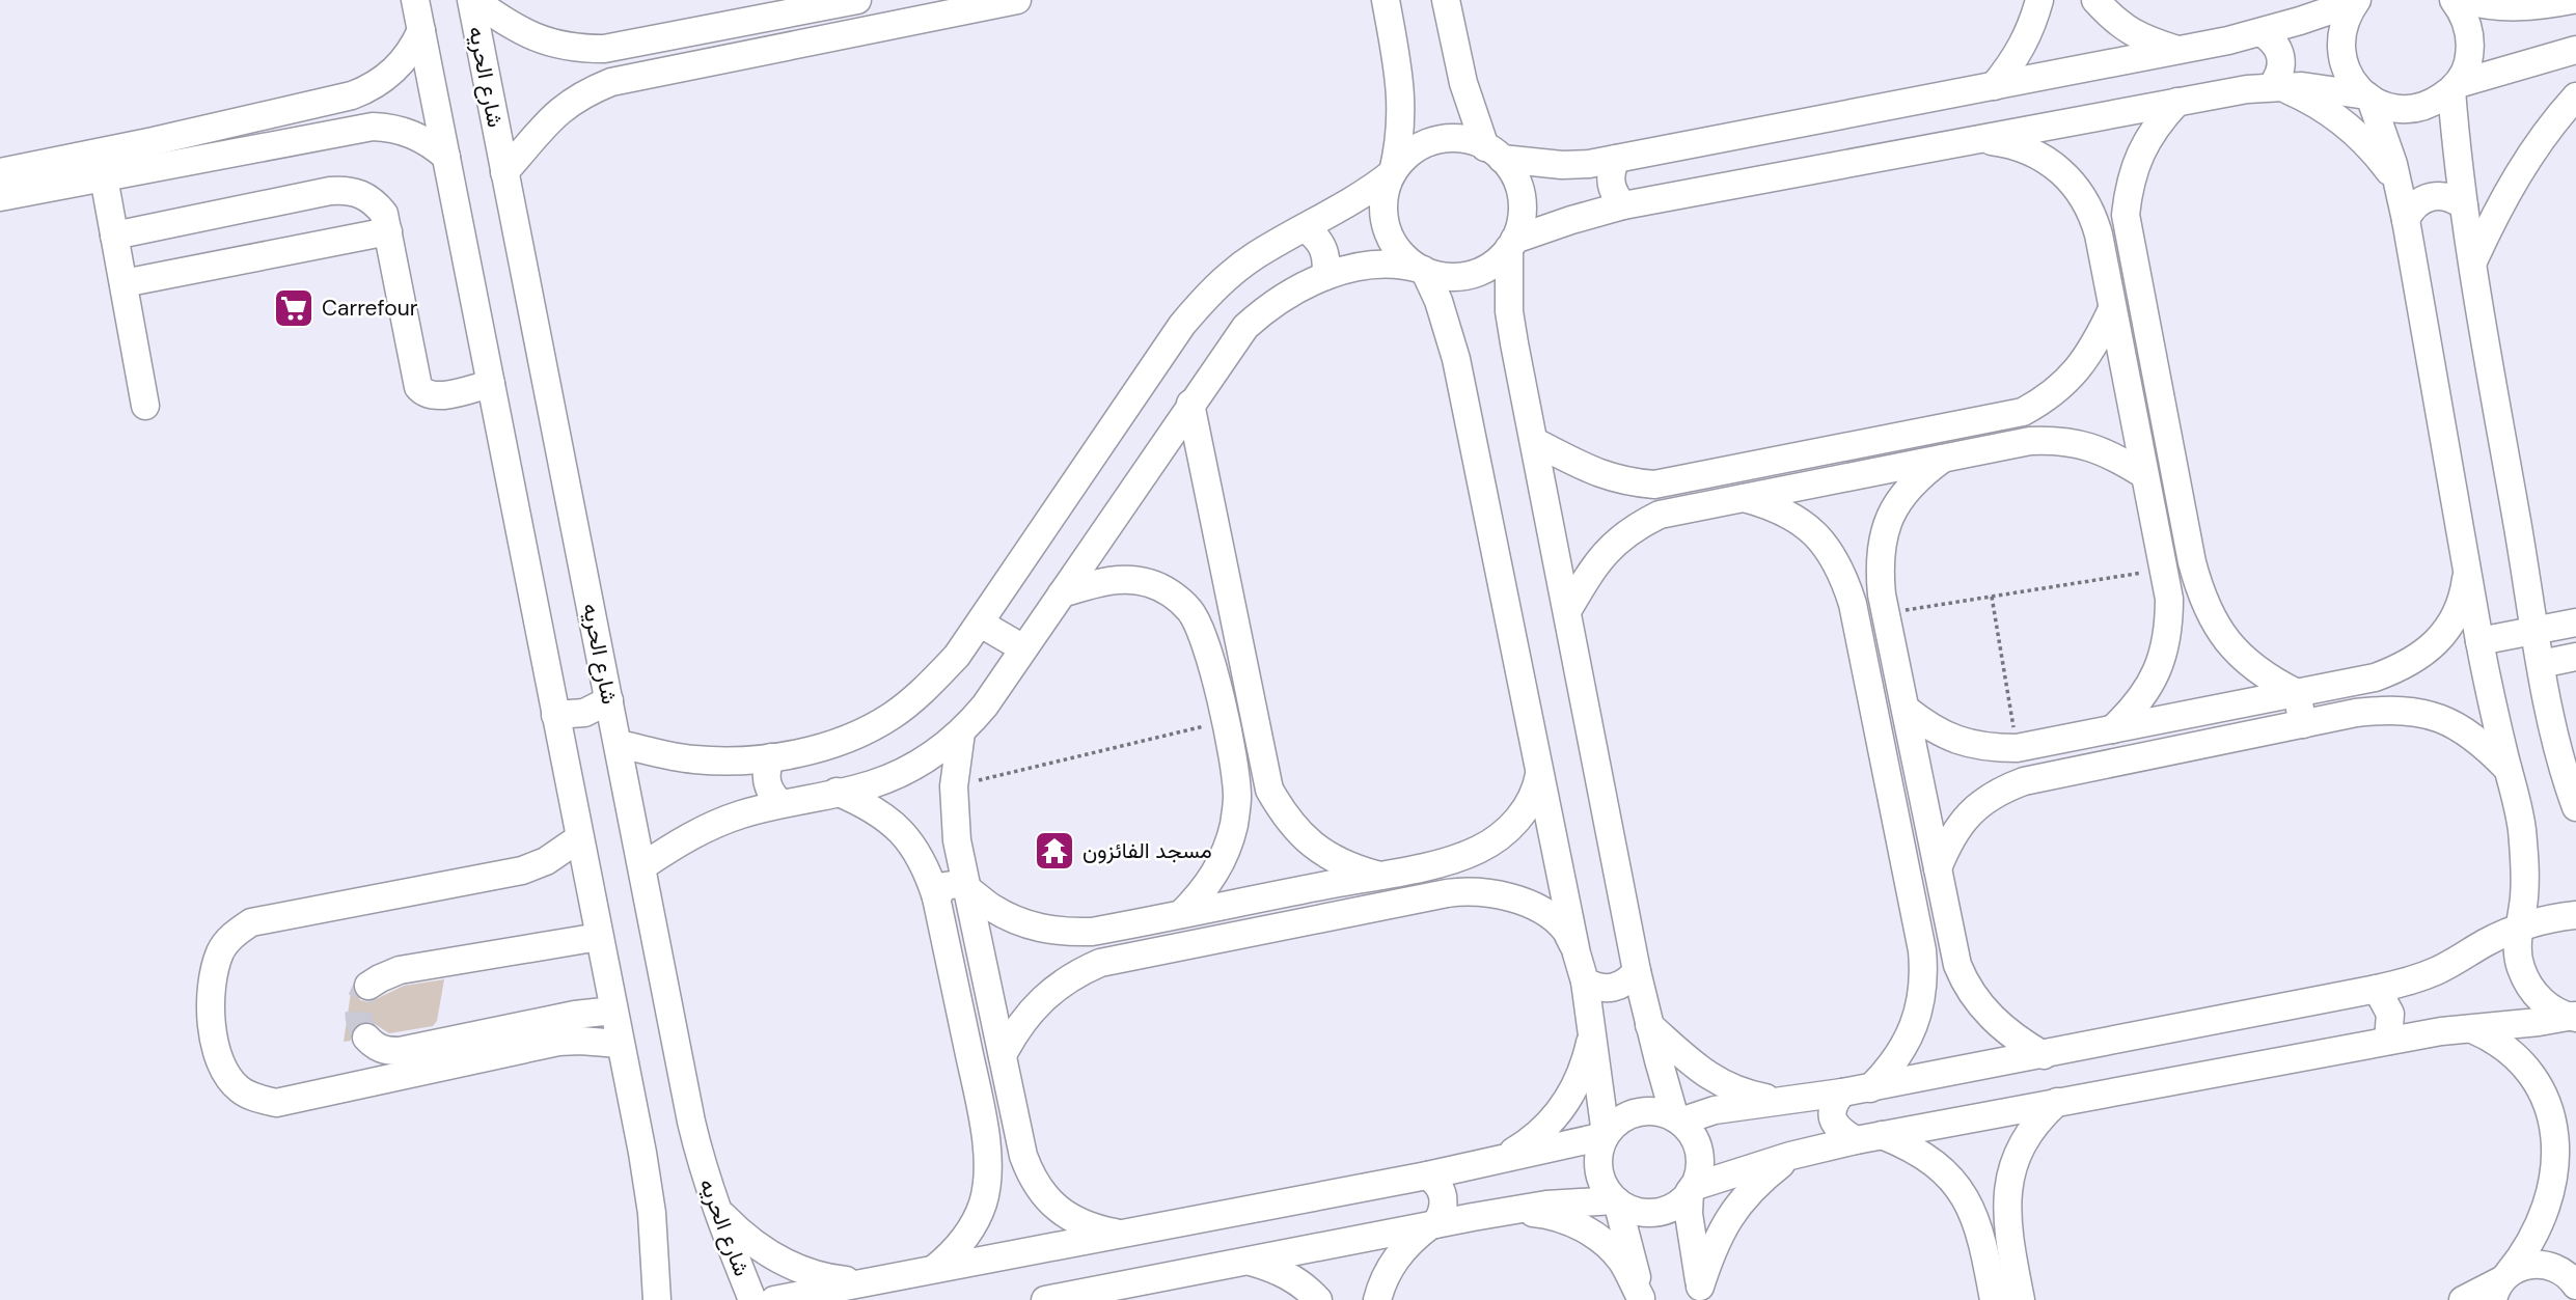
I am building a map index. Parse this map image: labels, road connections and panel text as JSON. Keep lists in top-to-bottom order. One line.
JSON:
{"streets":{"street":["شارع الحريه"]},"places":{"supermarket":["Carrefour"],"temple":["مسجد الفائزون"]}}
